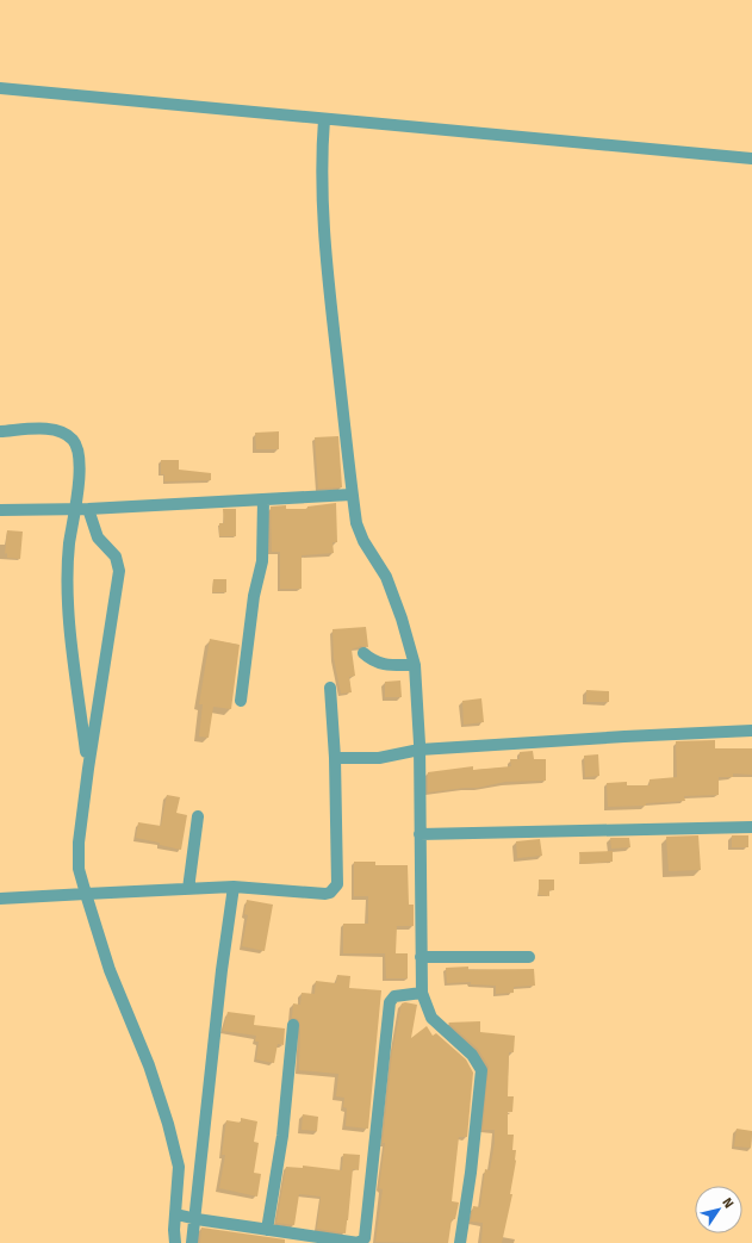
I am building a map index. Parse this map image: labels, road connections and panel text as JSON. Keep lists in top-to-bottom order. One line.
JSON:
{"north":"top right"}
